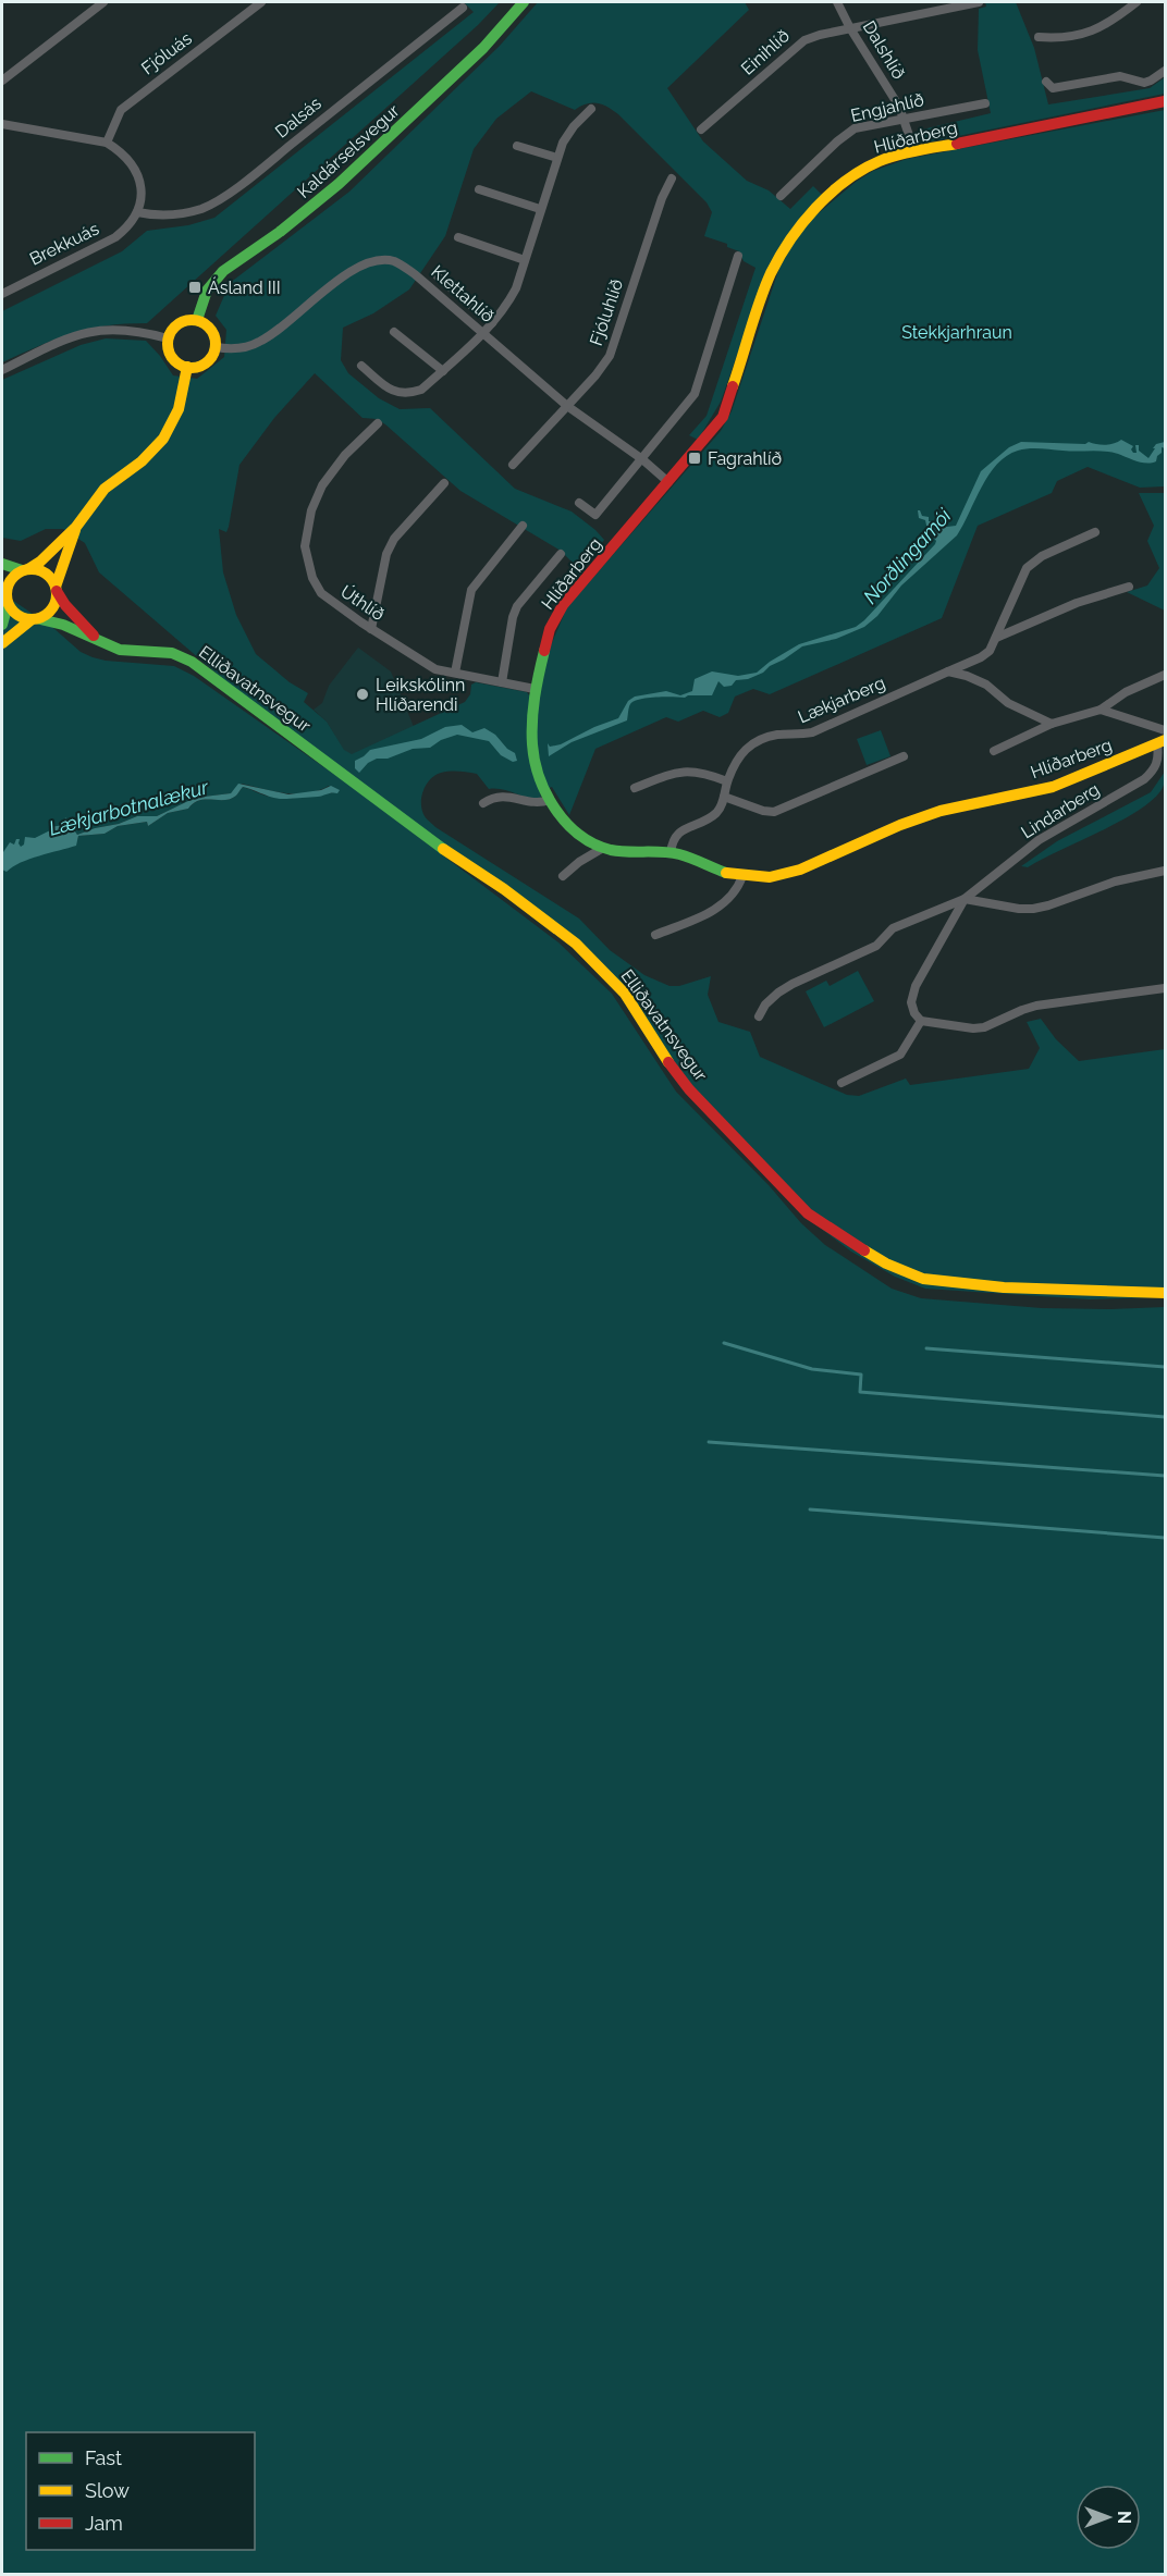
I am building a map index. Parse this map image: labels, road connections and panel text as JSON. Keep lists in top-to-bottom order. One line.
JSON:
{"streets":{"main road":["Hlíðarberg","Kaldárselsvegur","Elliðavatnsvegur"],"street":["Dalshlíð","Einihlíð","Fjóluás","Engjahlíð","Dalsás","Brekkuás","Klettahlíð","Fjóluhlíð","Úthlíð","Lækjarberg","Lindarberg"]},"crossings":[["Dalshlíð","Einihlíð"],["Dalshlíð","Engjahlíð"],["Dalshlíð","Hlíðarberg"],["Dalsás","Brekkuás"],["Hlíðarberg","Klettahlíð"],["Hlíðarberg","Úthlíð"],["Hlíðarberg","Lækjarberg"],["Hlíðarberg","Lindarberg"],["Kaldárselsvegur","Klettahlíð"],["Klettahlíð","Fjóluhlíð"]],"water":["Norðlingamói","Lækjarbotnalækur"],"parks":["Stekkjarhraun"],"places":{"transit":["Ásland III","Fagrahlíð"],"other":["Leikskólinn Hlíðarendi"]},"legend":["Fast","Slow","Jam"],"north":"right"}
